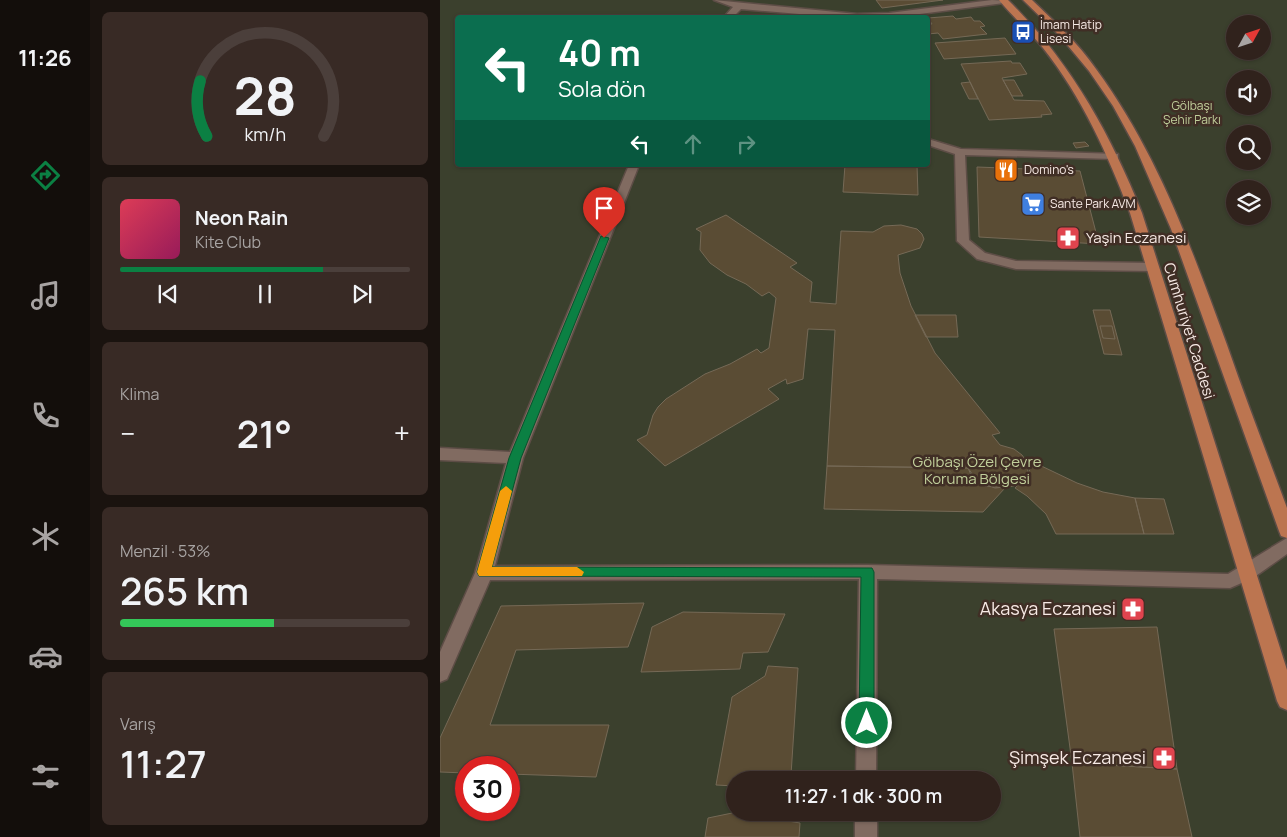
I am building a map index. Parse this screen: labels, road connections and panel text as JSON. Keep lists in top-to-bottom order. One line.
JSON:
{"streets":{"main road":["Cumhuriyet Caddesi"]},"parks":["Gölbaşı Şehir Parkı","Gölbaşı Özel Çevre Koruma Bölgesi"],"places":{"bus stop":["İmam Hatip Lisesi"],"restaurant":["Domino's"],"supermarket":["Sante Park AVM"],"pharmacy":["Yaşin Eczanesi","Akasya Eczanesi","Şimşek Eczanesi"]},"north":"top right","page":{"tabs":"11:26","turn":["40 m","Sola dön"],"song":["Neon Rain","Kite Club"],"tile":["Klima",["Menzil · 53%","265 km"],["Varış","11:27"]],"heat":["−","21°","+"],"limit":"30","trip":"11:27 · 1 dk · 300 m","gauge":["28","km/h"]}}
